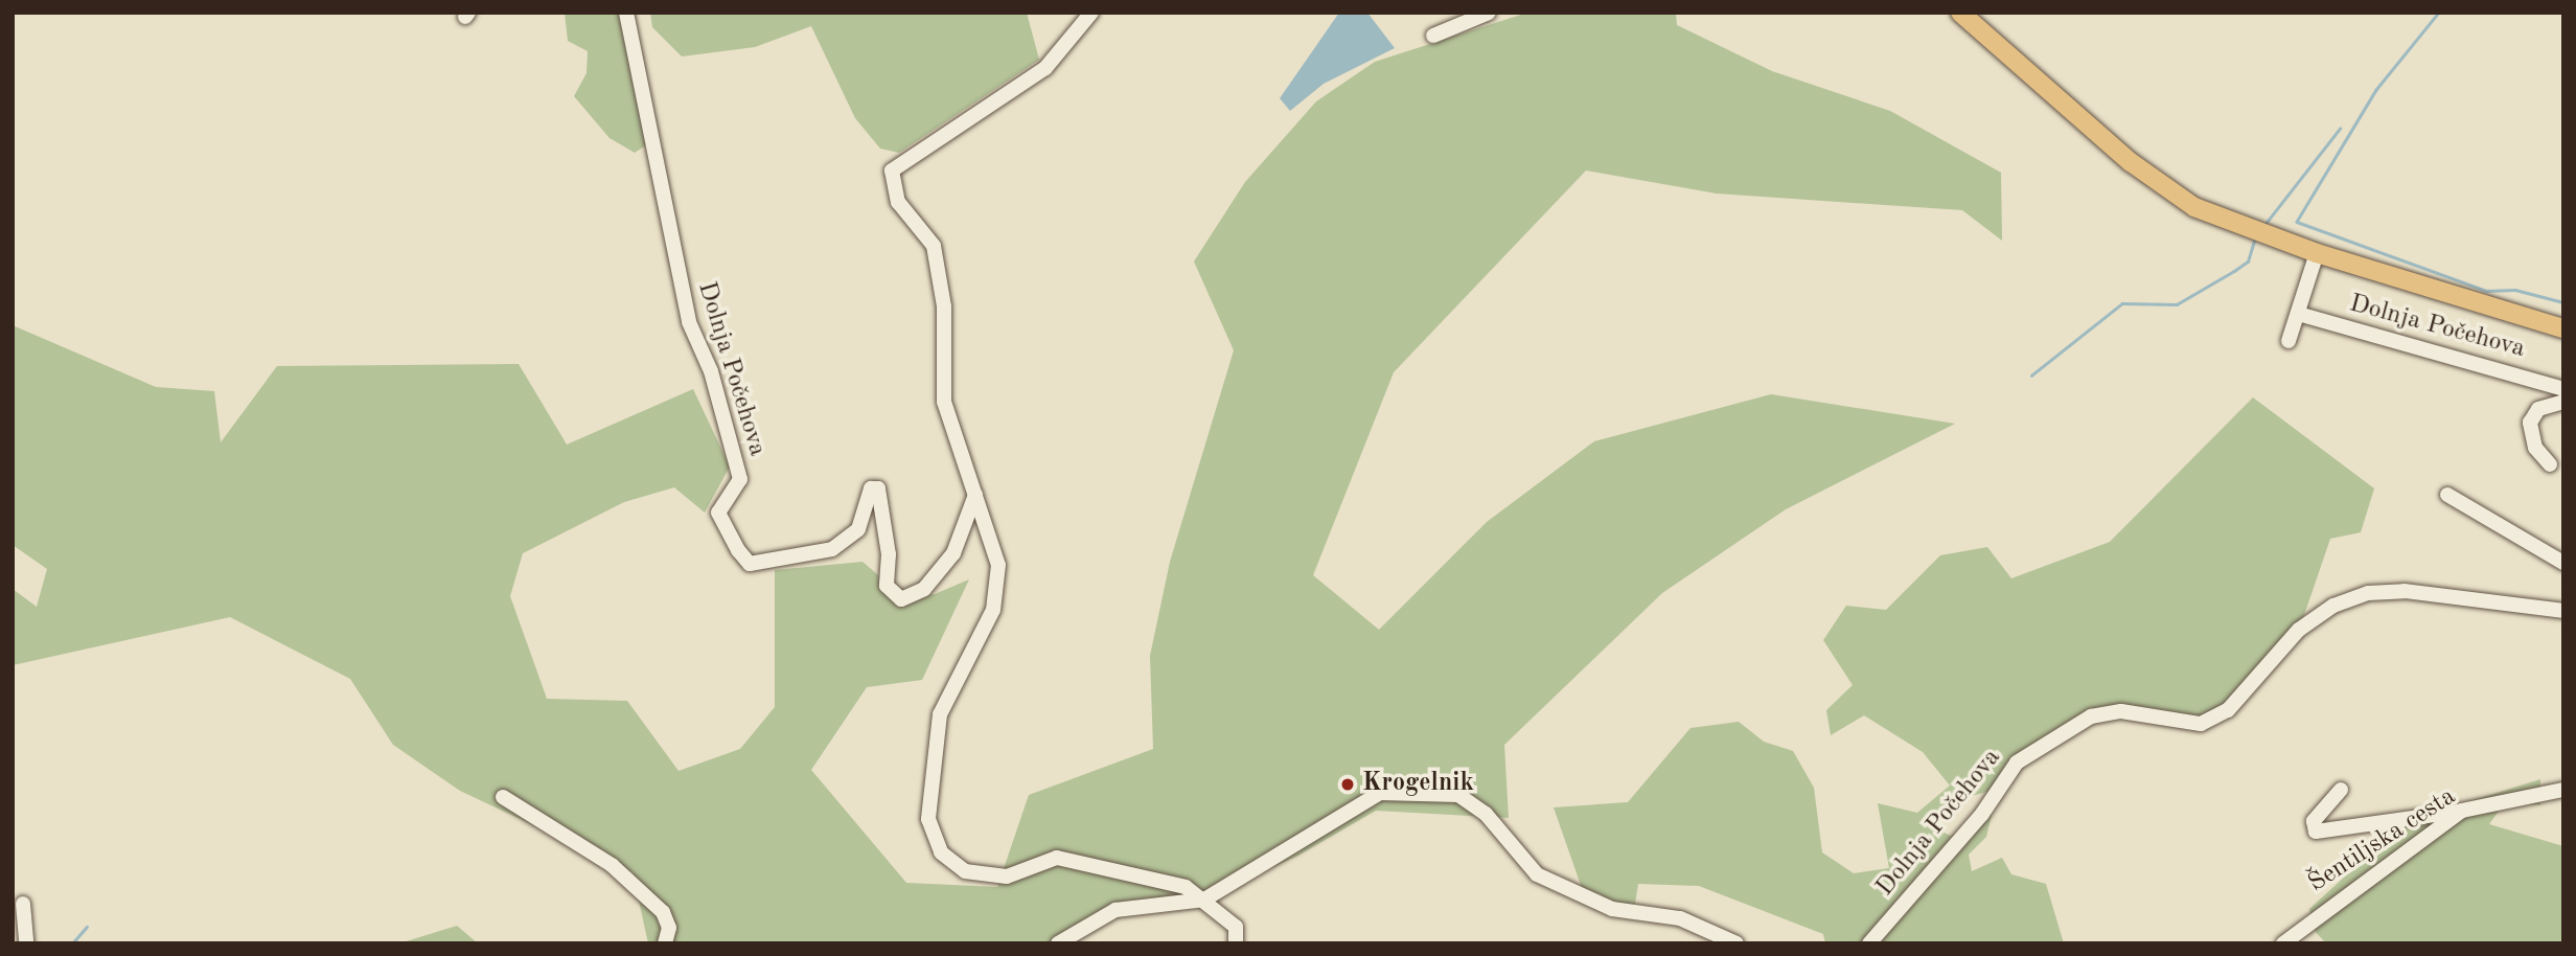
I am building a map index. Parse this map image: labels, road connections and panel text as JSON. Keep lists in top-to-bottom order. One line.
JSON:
{"streets":{"street":["Dolnja Počehova","Šentiljska cesta"]},"places":["Krogelnik"]}
